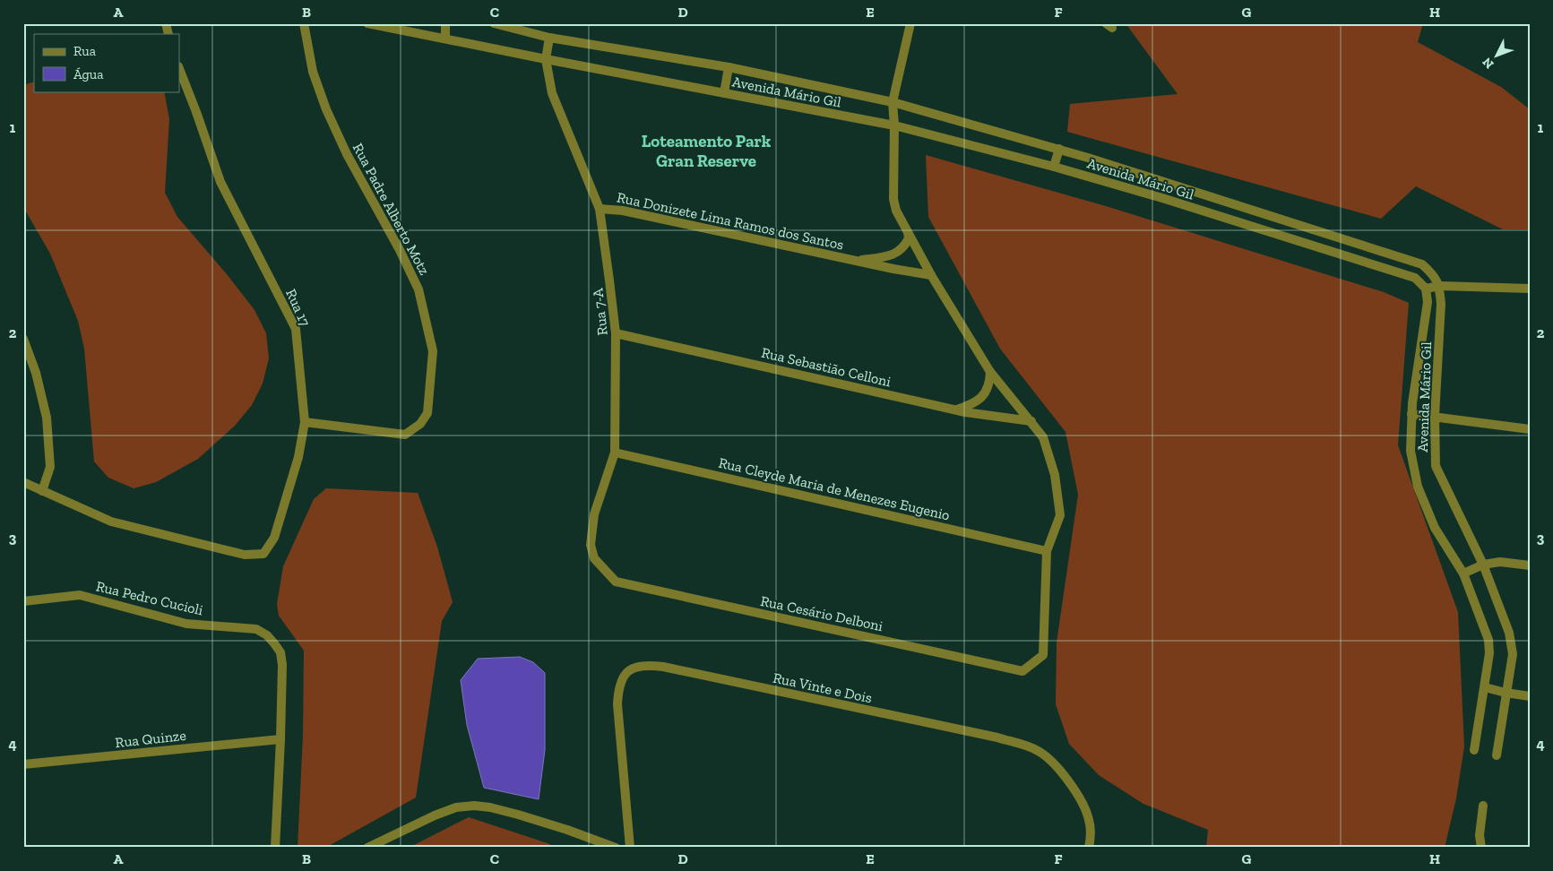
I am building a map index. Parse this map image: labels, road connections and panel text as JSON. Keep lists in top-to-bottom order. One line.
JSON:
{"streets":{"street":["Avenida Mário Gil","Rua Padre Alberto Motz","Rua Donizete Lima Ramos dos Santos","Rua 17","Rua 7-A","Rua Sebastião Celloni","Rua Cleyde Maria de Menezes Eugenio","Rua Pedro Cucioli","Rua Cesário Delboni","Rua Vinte e Dois","Rua Quinze"]},"crossings":[["Avenida Mário Gil","Rua 7-A"],["Rua Padre Alberto Motz","Rua 17"],["Rua Donizete Lima Ramos dos Santos","Rua 7-A"],["Rua 7-A","Rua Sebastião Celloni"],["Rua 7-A","Rua Cleyde Maria de Menezes Eugenio"],["Rua 7-A","Rua Cesário Delboni"],["Rua Cleyde Maria de Menezes Eugenio","Rua Cesário Delboni"],["Rua Pedro Cucioli","Rua Quinze"]],"districts":["Loteamento Park Gran Reserve"],"legend":["Rua","Água"],"north":"bottom left","grid":{"columns":["A","B","C","D","E","F","G","H"],"rows":["1","2","3","4"]}}
